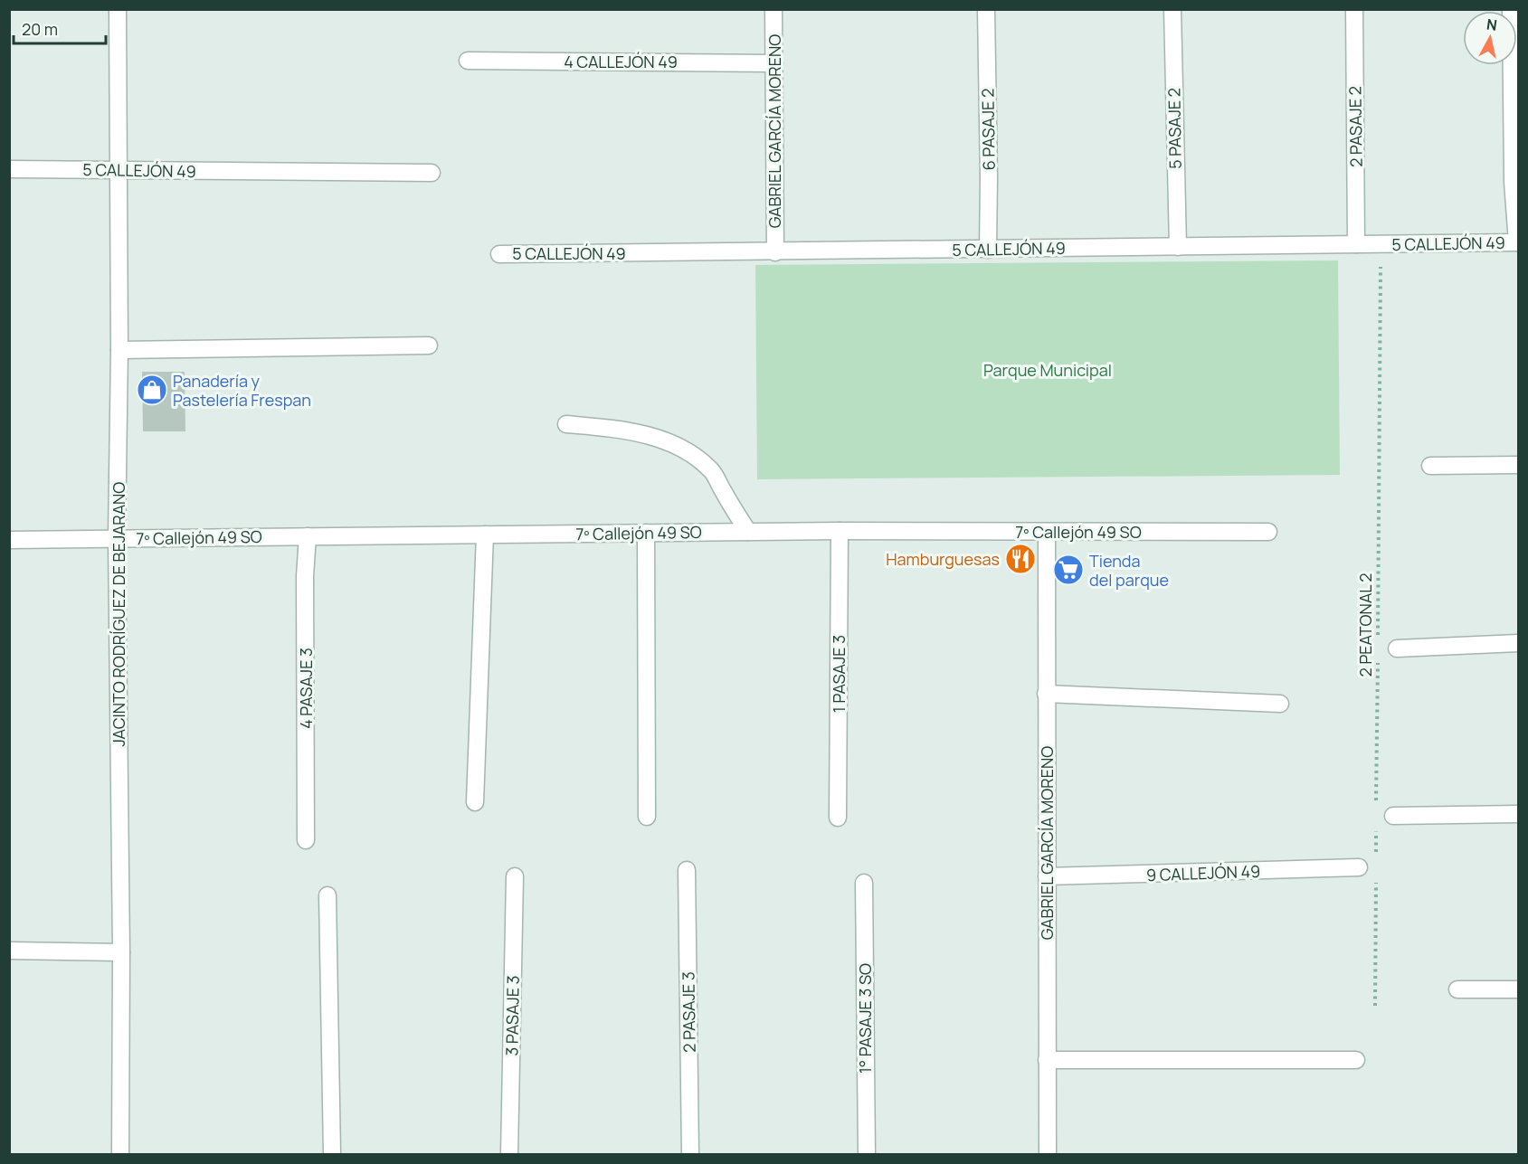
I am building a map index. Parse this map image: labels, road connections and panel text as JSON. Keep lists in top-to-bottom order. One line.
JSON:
{"streets":{"street":["4 CALLEJÓN 49","2 PASAJE 2","5 PASAJE 2","6 PASAJE 2","GABRIEL GARCÍA MORENO","5 CALLEJÓN 49","7º Callejón 49 SO","JACINTO RODRÍGUEZ DE BEJARANO","1 PASAJE 3","4 PASAJE 3","9 CALLEJÓN 49","2 PASAJE 3","3 PASAJE 3","1° PASAJE 3 SO"],"path":["2 PEATONAL 2"]},"crossings":[["4 CALLEJÓN 49","GABRIEL GARCÍA MORENO"],["2 PASAJE 2","5 CALLEJÓN 49"],["5 PASAJE 2","5 CALLEJÓN 49"],["6 PASAJE 2","5 CALLEJÓN 49"],["GABRIEL GARCÍA MORENO","5 CALLEJÓN 49"],["GABRIEL GARCÍA MORENO","7º Callejón 49 SO"],["GABRIEL GARCÍA MORENO","9 CALLEJÓN 49"],["5 CALLEJÓN 49","JACINTO RODRÍGUEZ DE BEJARANO"],["5 CALLEJÓN 49","2 PEATONAL 2"],["7º Callejón 49 SO","JACINTO RODRÍGUEZ DE BEJARANO"],["7º Callejón 49 SO","1 PASAJE 3"],["7º Callejón 49 SO","4 PASAJE 3"]],"parks":["Parque Municipal"],"places":{"shop":["Panadería y Pastelería Frespan"],"restaurant":["Hamburguesas"],"supermarket":["Tienda del parque"]},"scale_bar":"20 m","north":"top"}
